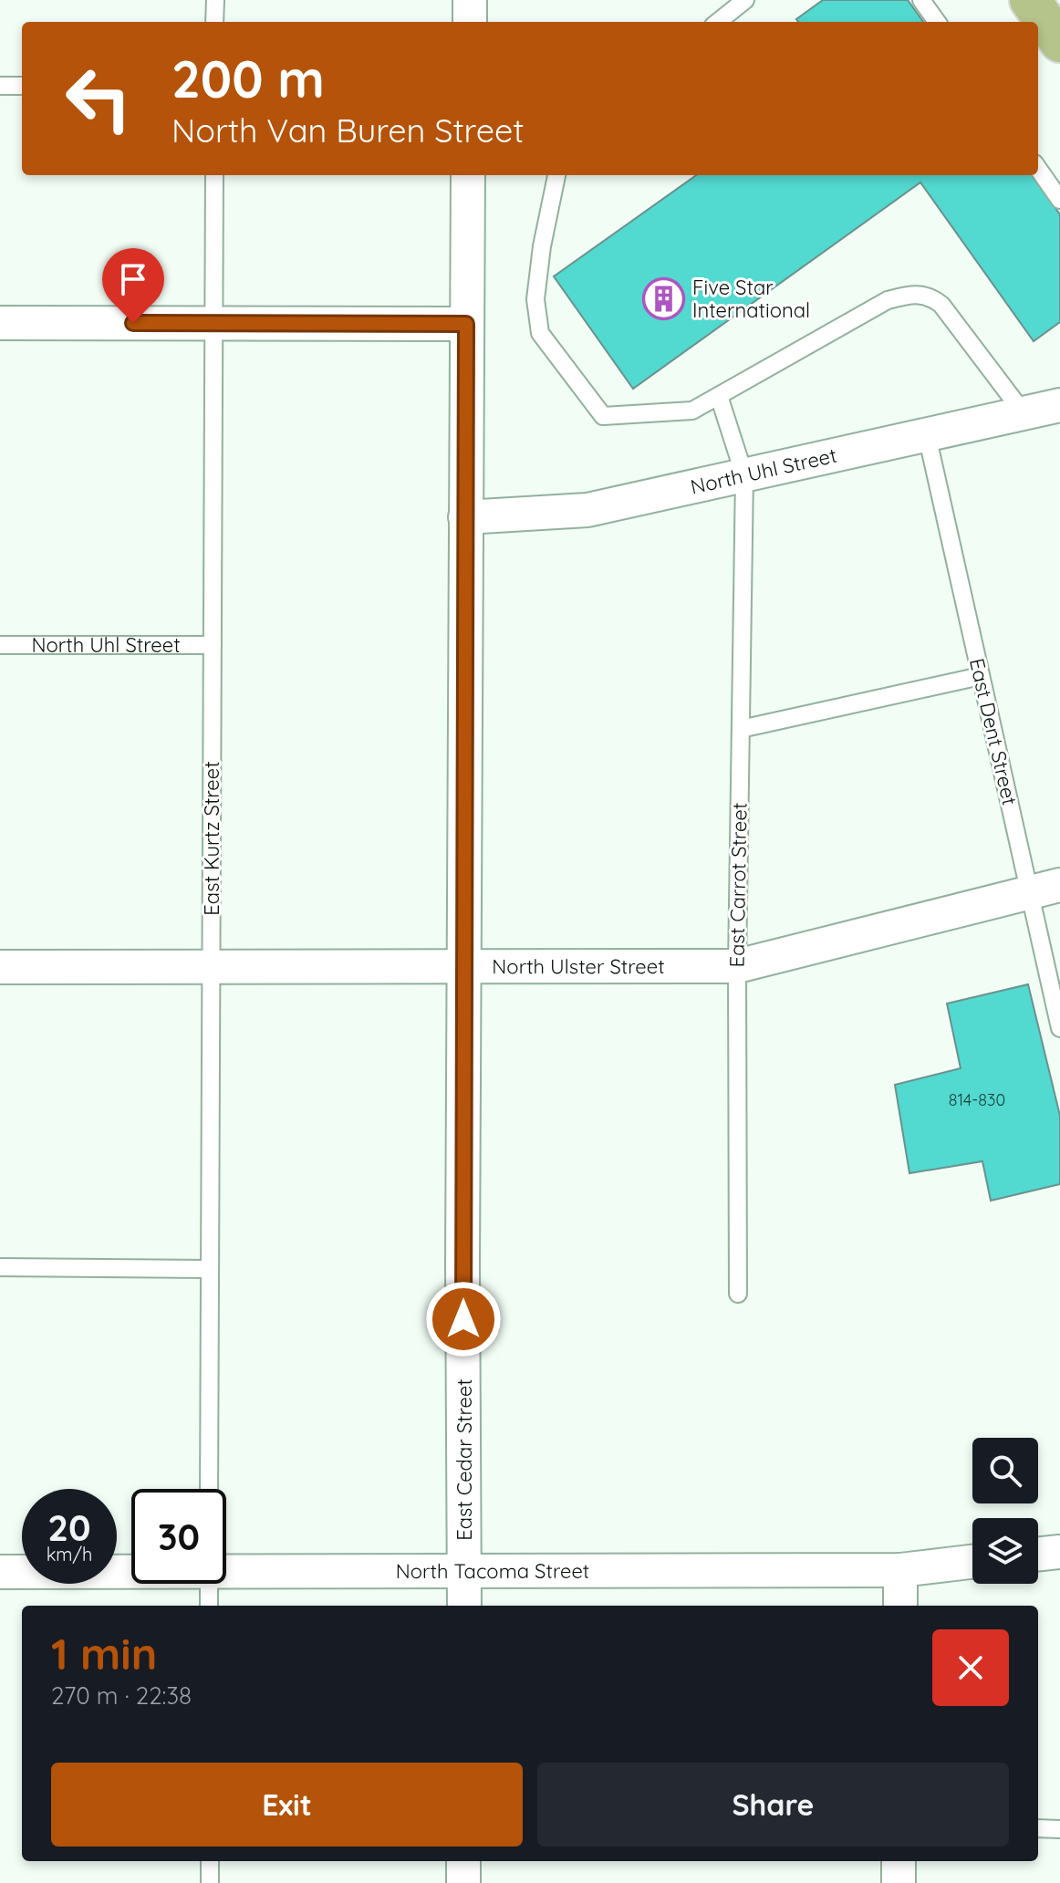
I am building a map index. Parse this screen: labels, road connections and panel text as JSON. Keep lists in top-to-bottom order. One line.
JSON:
{"streets":{"street":["North Uhl Street","North Ulster Street","East Cedar Street","North Tacoma Street"],"lane":["East Dent Street","East Kurtz Street","East Carrot Street"]},"crossings":[["North Uhl Street","East Dent Street"],["North Uhl Street","East Kurtz Street"],["North Uhl Street","East Carrot Street"],["North Uhl Street","East Cedar Street"],["East Dent Street","North Ulster Street"],["East Kurtz Street","North Ulster Street"],["East Carrot Street","North Ulster Street"],["North Ulster Street","East Cedar Street"],["East Cedar Street","North Tacoma Street"]],"places":{"building":["Five Star International"]},"house_numbers":["814-830"],"page":{"turn":["200 m","North Van Buren Street"],"speed":"20 km/h","limit":"30","heading":["1 min","270 m · 22:38"],"buttons":["Exit","Share"]}}
